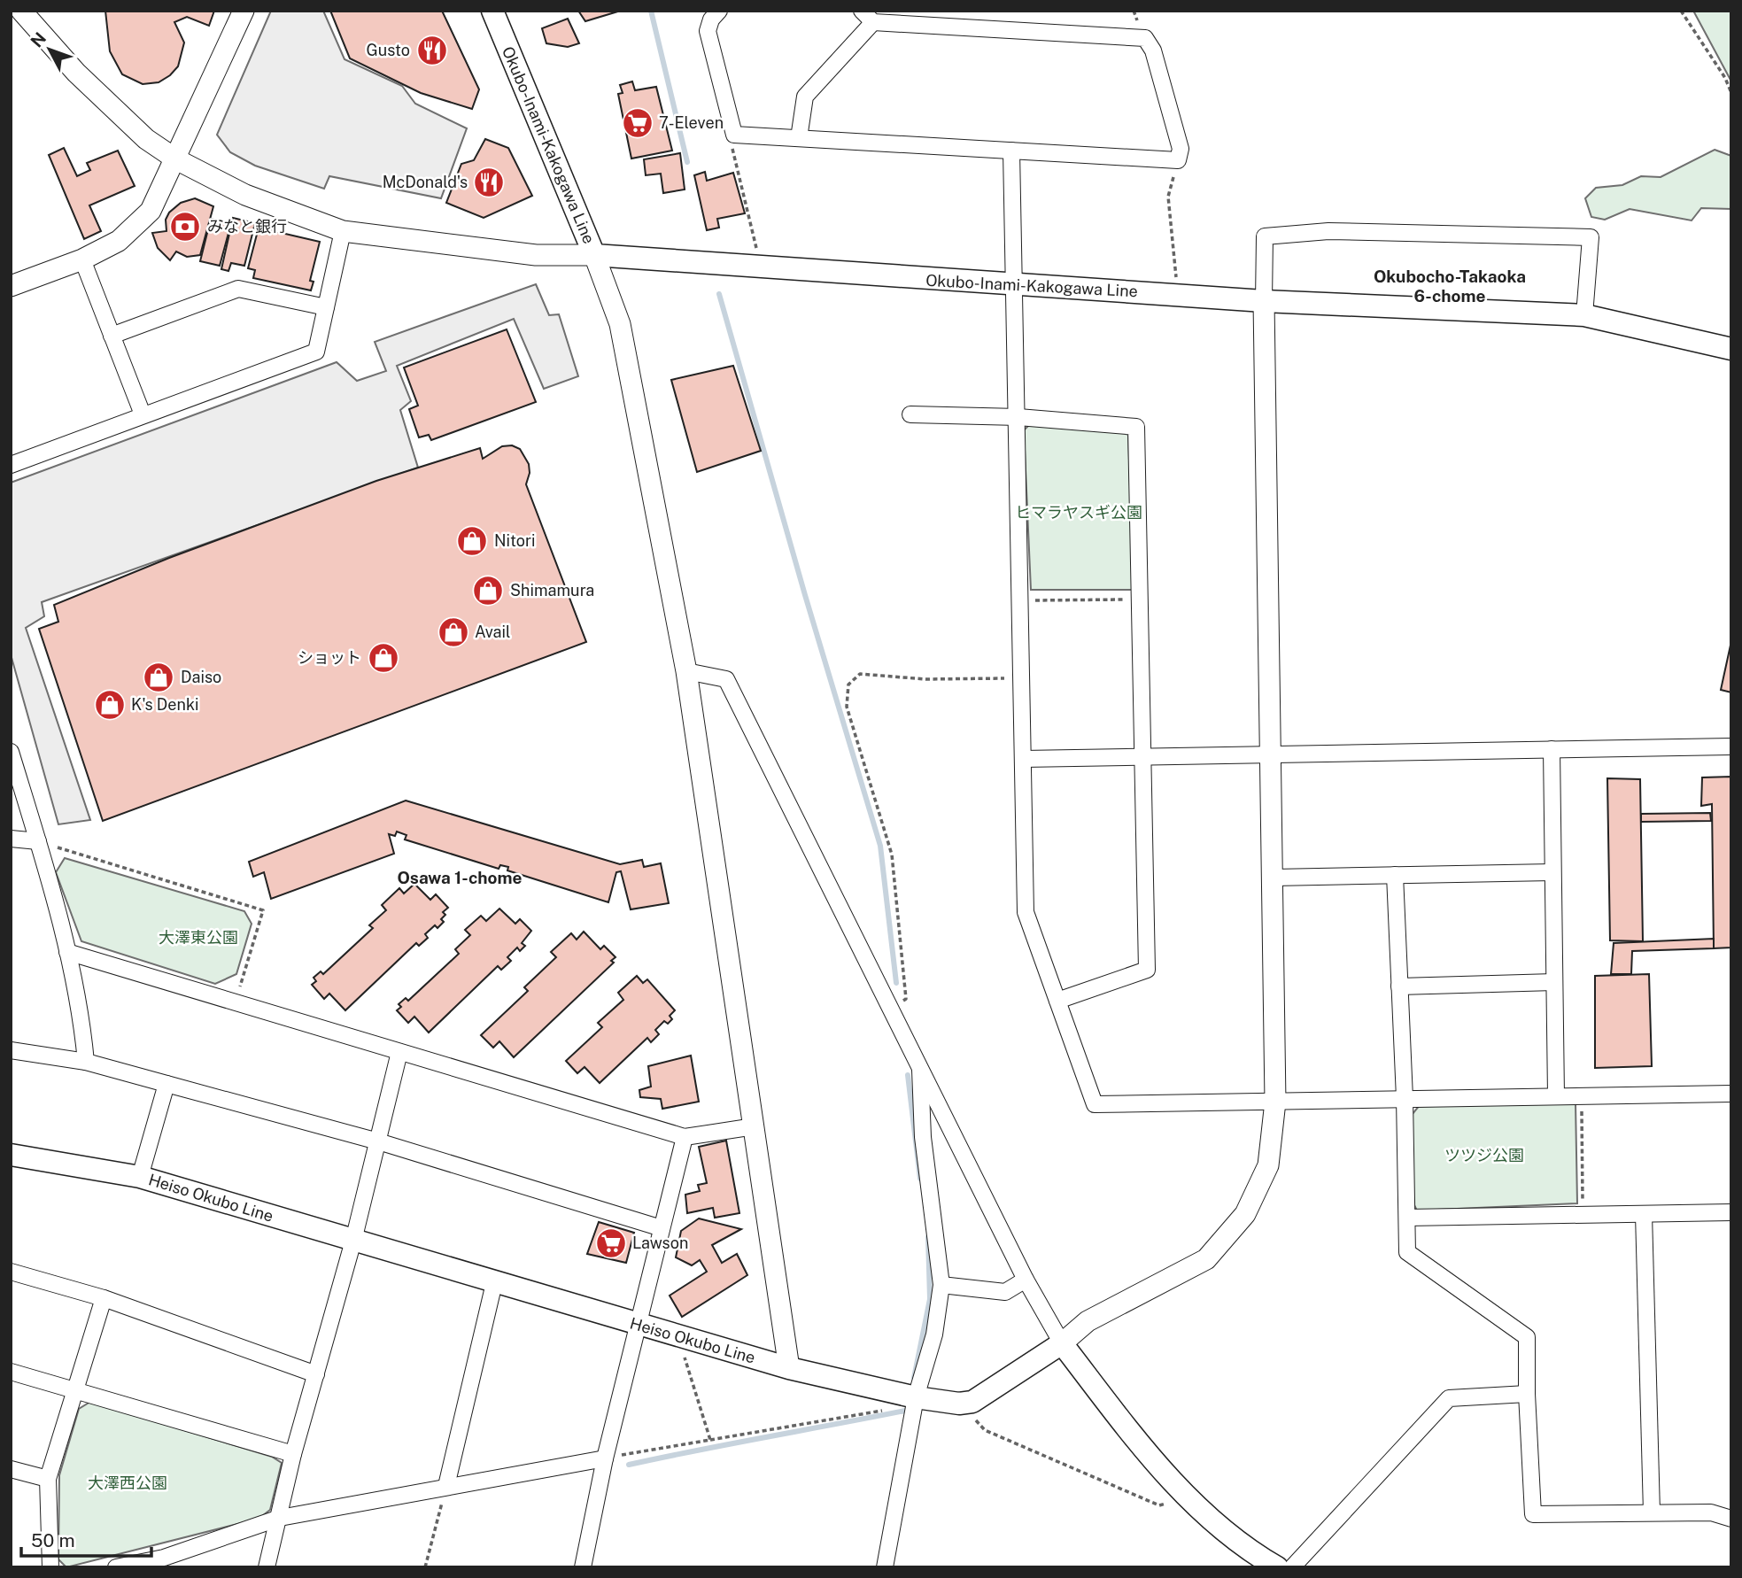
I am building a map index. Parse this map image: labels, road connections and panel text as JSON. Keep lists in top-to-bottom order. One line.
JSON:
{"streets":{"main road":["Okubo-Inami-Kakogawa Line","Heiso Okubo Line"]},"districts":["Okubocho-Takaoka 6-chome","Osawa 1-chome"],"parks":["ヒマラヤスギ公園","大澤東公園","ツツジ公園","大澤西公園"],"places":{"restaurant":["Gusto","McDonald's"],"supermarket":["7-Eleven","Lawson"],"bank":["みなと銀行"],"shop":["Nitori","Shimamura","Avail","ショット","Daiso","K's Denki"]},"scale_bar":"50 m","north":"top left"}
